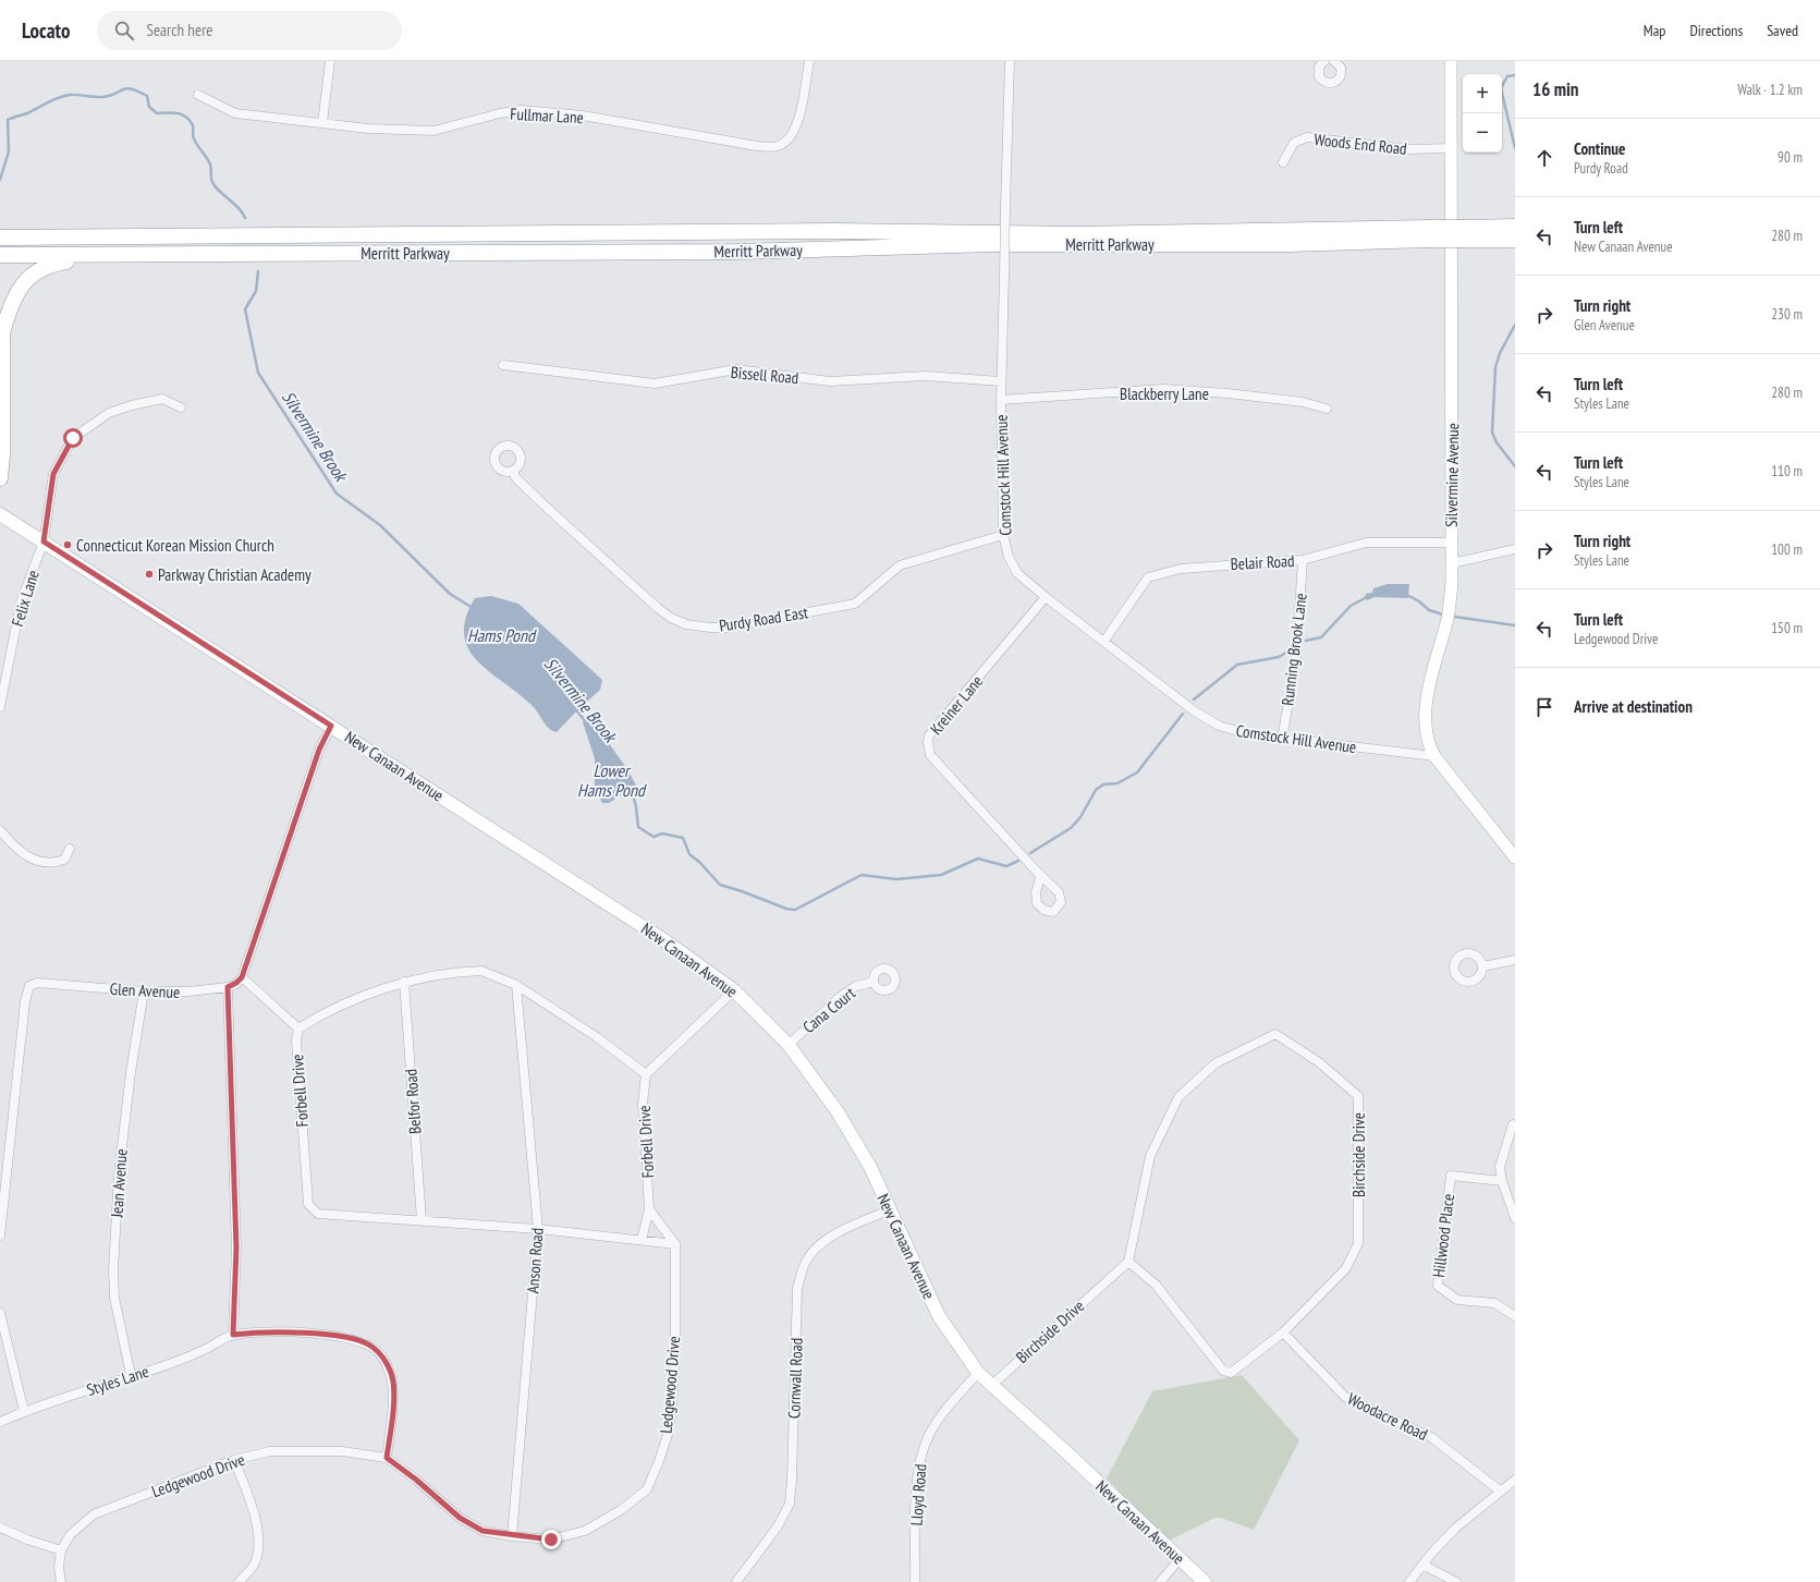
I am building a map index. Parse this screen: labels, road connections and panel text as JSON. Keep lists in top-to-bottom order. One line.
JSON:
{"streets":{"highway":["Merritt Parkway"],"main road":["New Canaan Avenue"],"street":["Fullmar Lane","Woods End Road","Bissell Road","Blackberry Lane","Comstock Hill Avenue","Silvermine Avenue","Belair Road","Felix Lane","Purdy Road East","Running Brook Lane","Kreiner Lane","Glen Avenue","Cana Court","Forbell Drive","Belfor Road","Birchside Drive","Jean Avenue","Hillwood Place","Anson Road","Cornwall Road","Styles Lane","Ledgewood Drive","Woodacre Road","Lloyd Road"]},"crossings":[["Woods End Road","Silvermine Avenue"],["Bissell Road","Comstock Hill Avenue"],["Blackberry Lane","Comstock Hill Avenue"],["Comstock Hill Avenue","Silvermine Avenue"],["Comstock Hill Avenue","Belair Road"],["Comstock Hill Avenue","Purdy Road East"],["Comstock Hill Avenue","Running Brook Lane"],["Comstock Hill Avenue","Kreiner Lane"],["Silvermine Avenue","Belair Road"],["Belair Road","Running Brook Lane"],["Felix Lane","New Canaan Avenue"],["New Canaan Avenue","Cana Court"],["New Canaan Avenue","Birchside Drive"],["New Canaan Avenue","Cornwall Road"],["New Canaan Avenue","Lloyd Road"],["Glen Avenue","Jean Avenue"],["Forbell Drive","Belfor Road"],["Forbell Drive","Anson Road"],["Forbell Drive","Ledgewood Drive"],["Birchside Drive","Woodacre Road"],["Jean Avenue","Styles Lane"],["Anson Road","Ledgewood Drive"],["Styles Lane","Ledgewood Drive"]],"water":["Silvermine Brook","Hams Pond","Lower Hams Pond"],"places":["Connecticut Korean Mission Church","Parkway Christian Academy"],"page":{"header":"Locato","search":"Search here","nav":["Map","Directions","Saved"],"heading":["16 min","Walk · 1.2 km"],"map_buttons":["+","−"],"list":[["Continue","Purdy Road","90 m"],["Turn left","New Canaan Avenue","280 m"],["Turn right","Glen Avenue","230 m"],["Turn left","Styles Lane","280 m"],["Turn left","Styles Lane","110 m"],["Turn right","Styles Lane","100 m"],["Turn left","Ledgewood Drive","150 m"],"Arrive at destination"]}}
